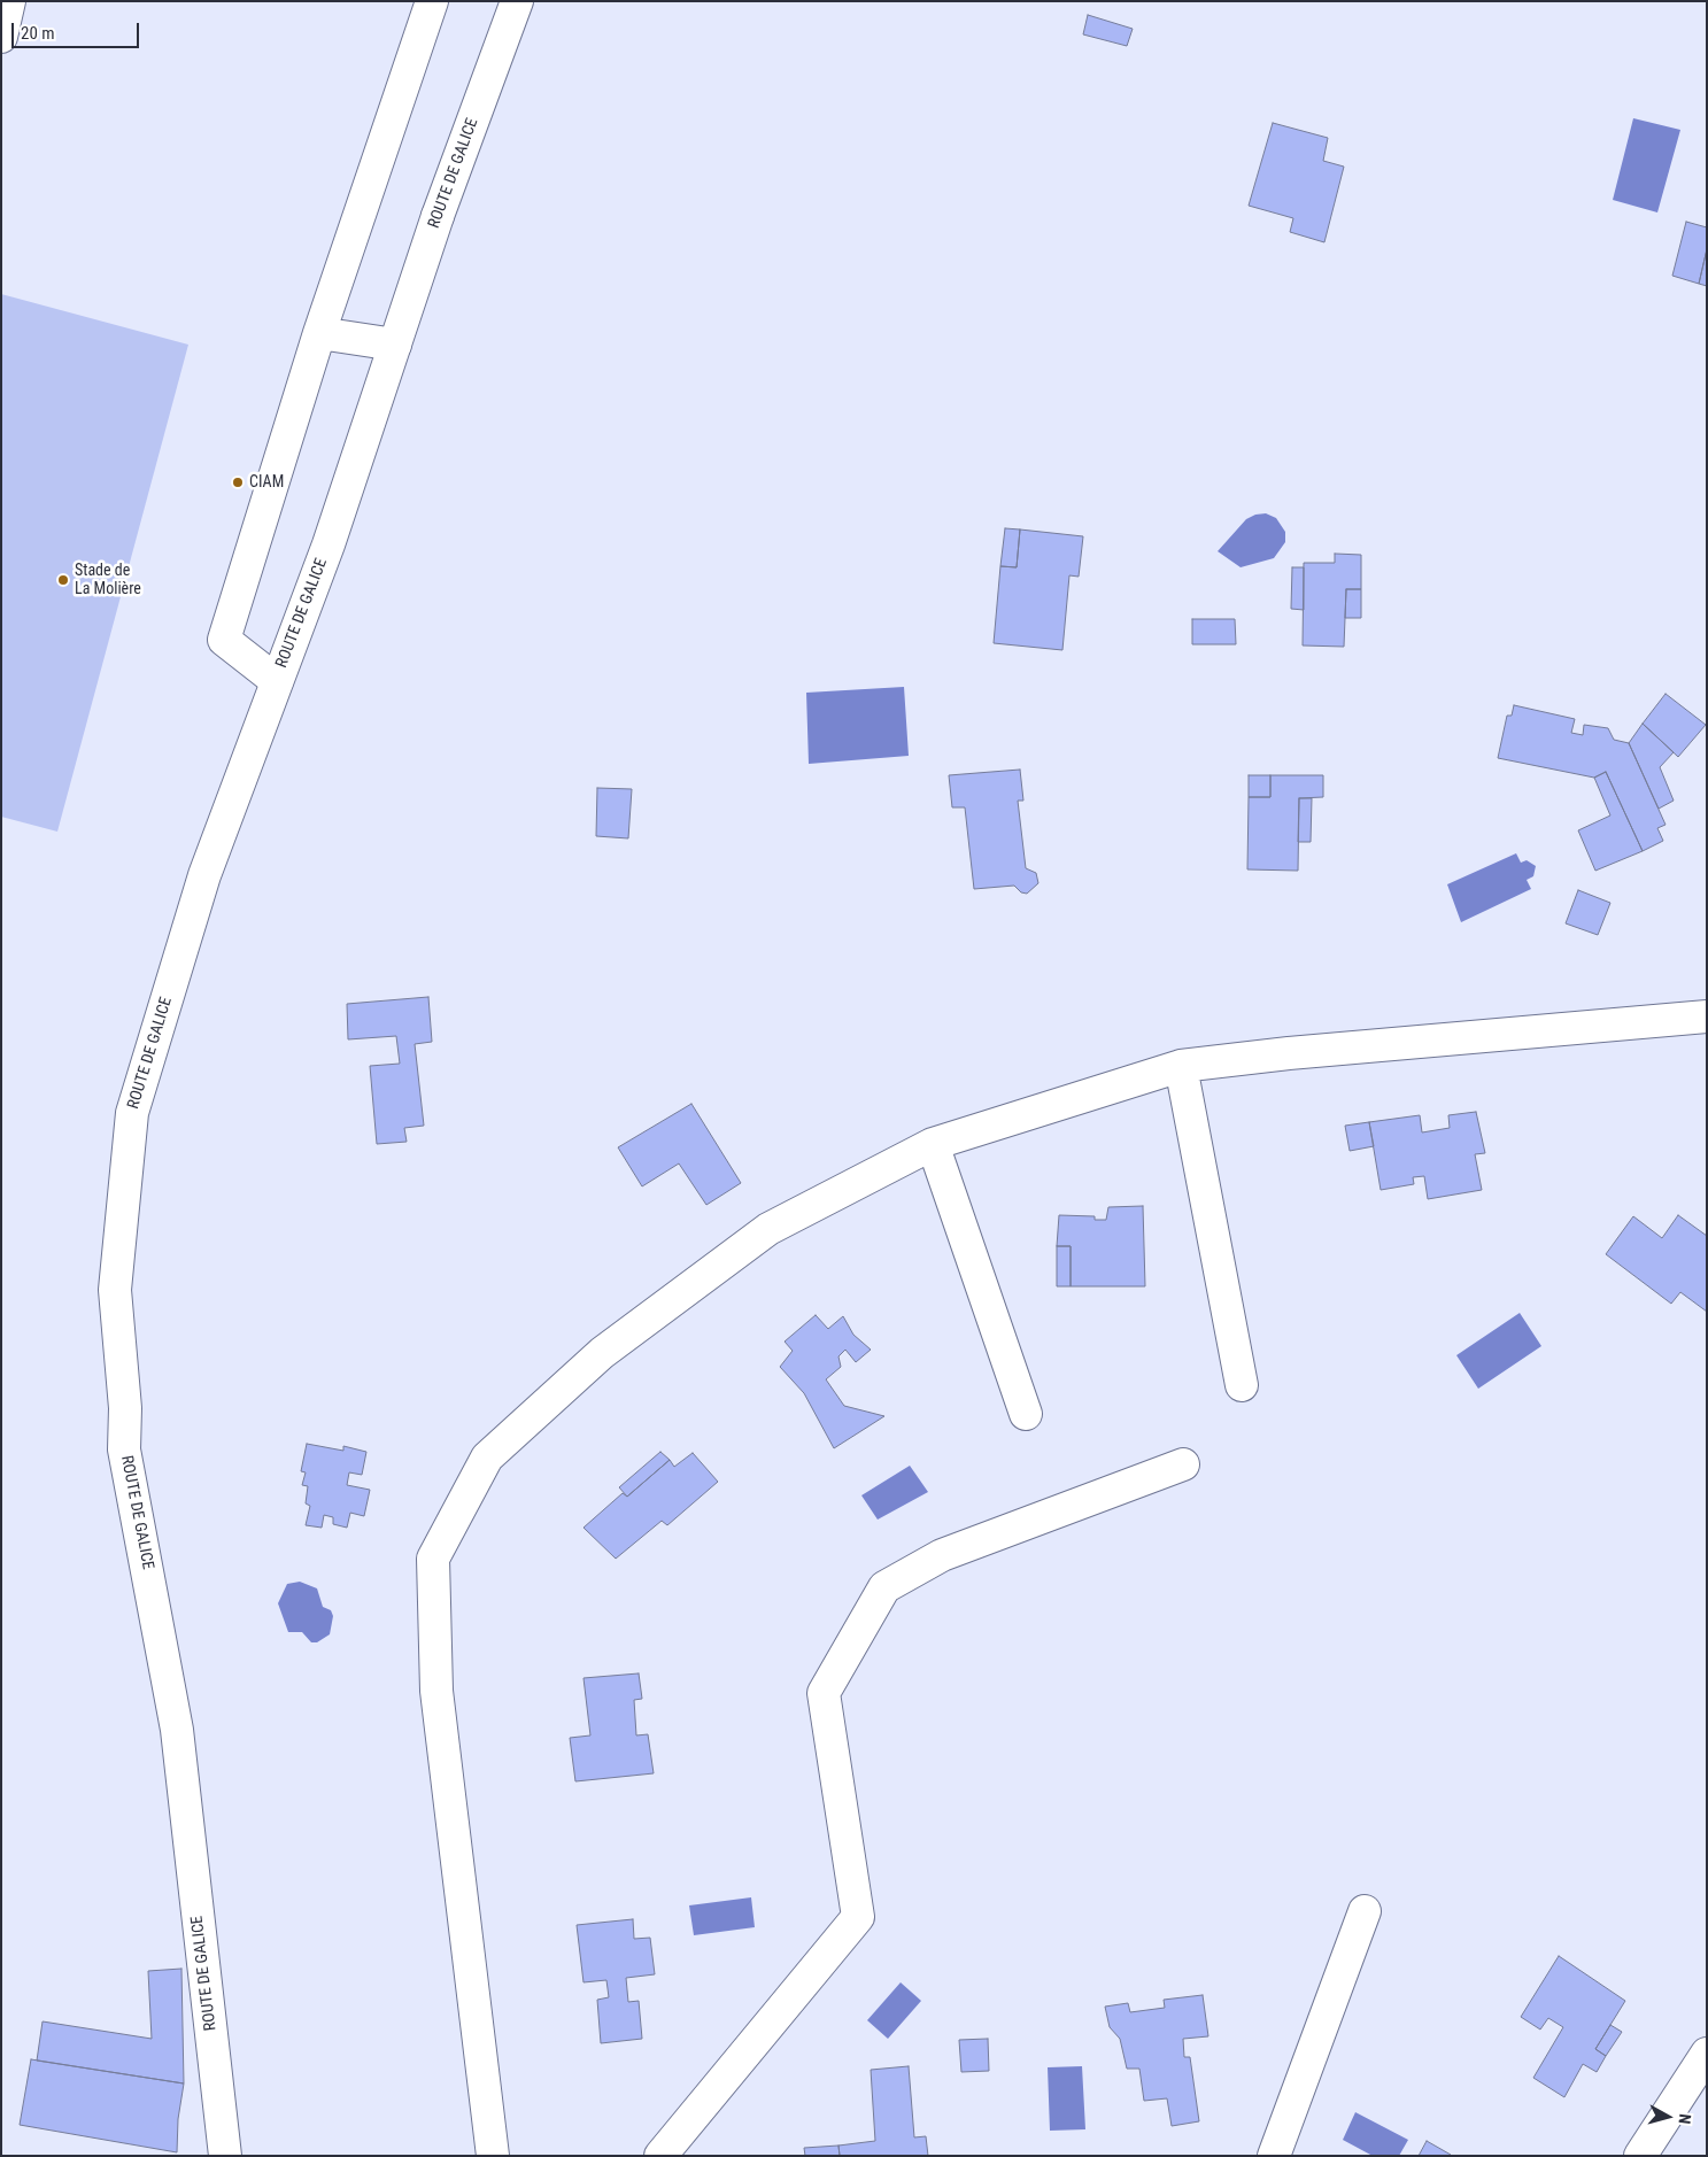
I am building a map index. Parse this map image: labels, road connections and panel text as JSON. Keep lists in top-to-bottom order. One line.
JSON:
{"streets":{"main road":["ROUTE DE GALICE"]},"places":["CIAM","Stade de La Molière"],"scale_bar":"20 m","north":"right"}
